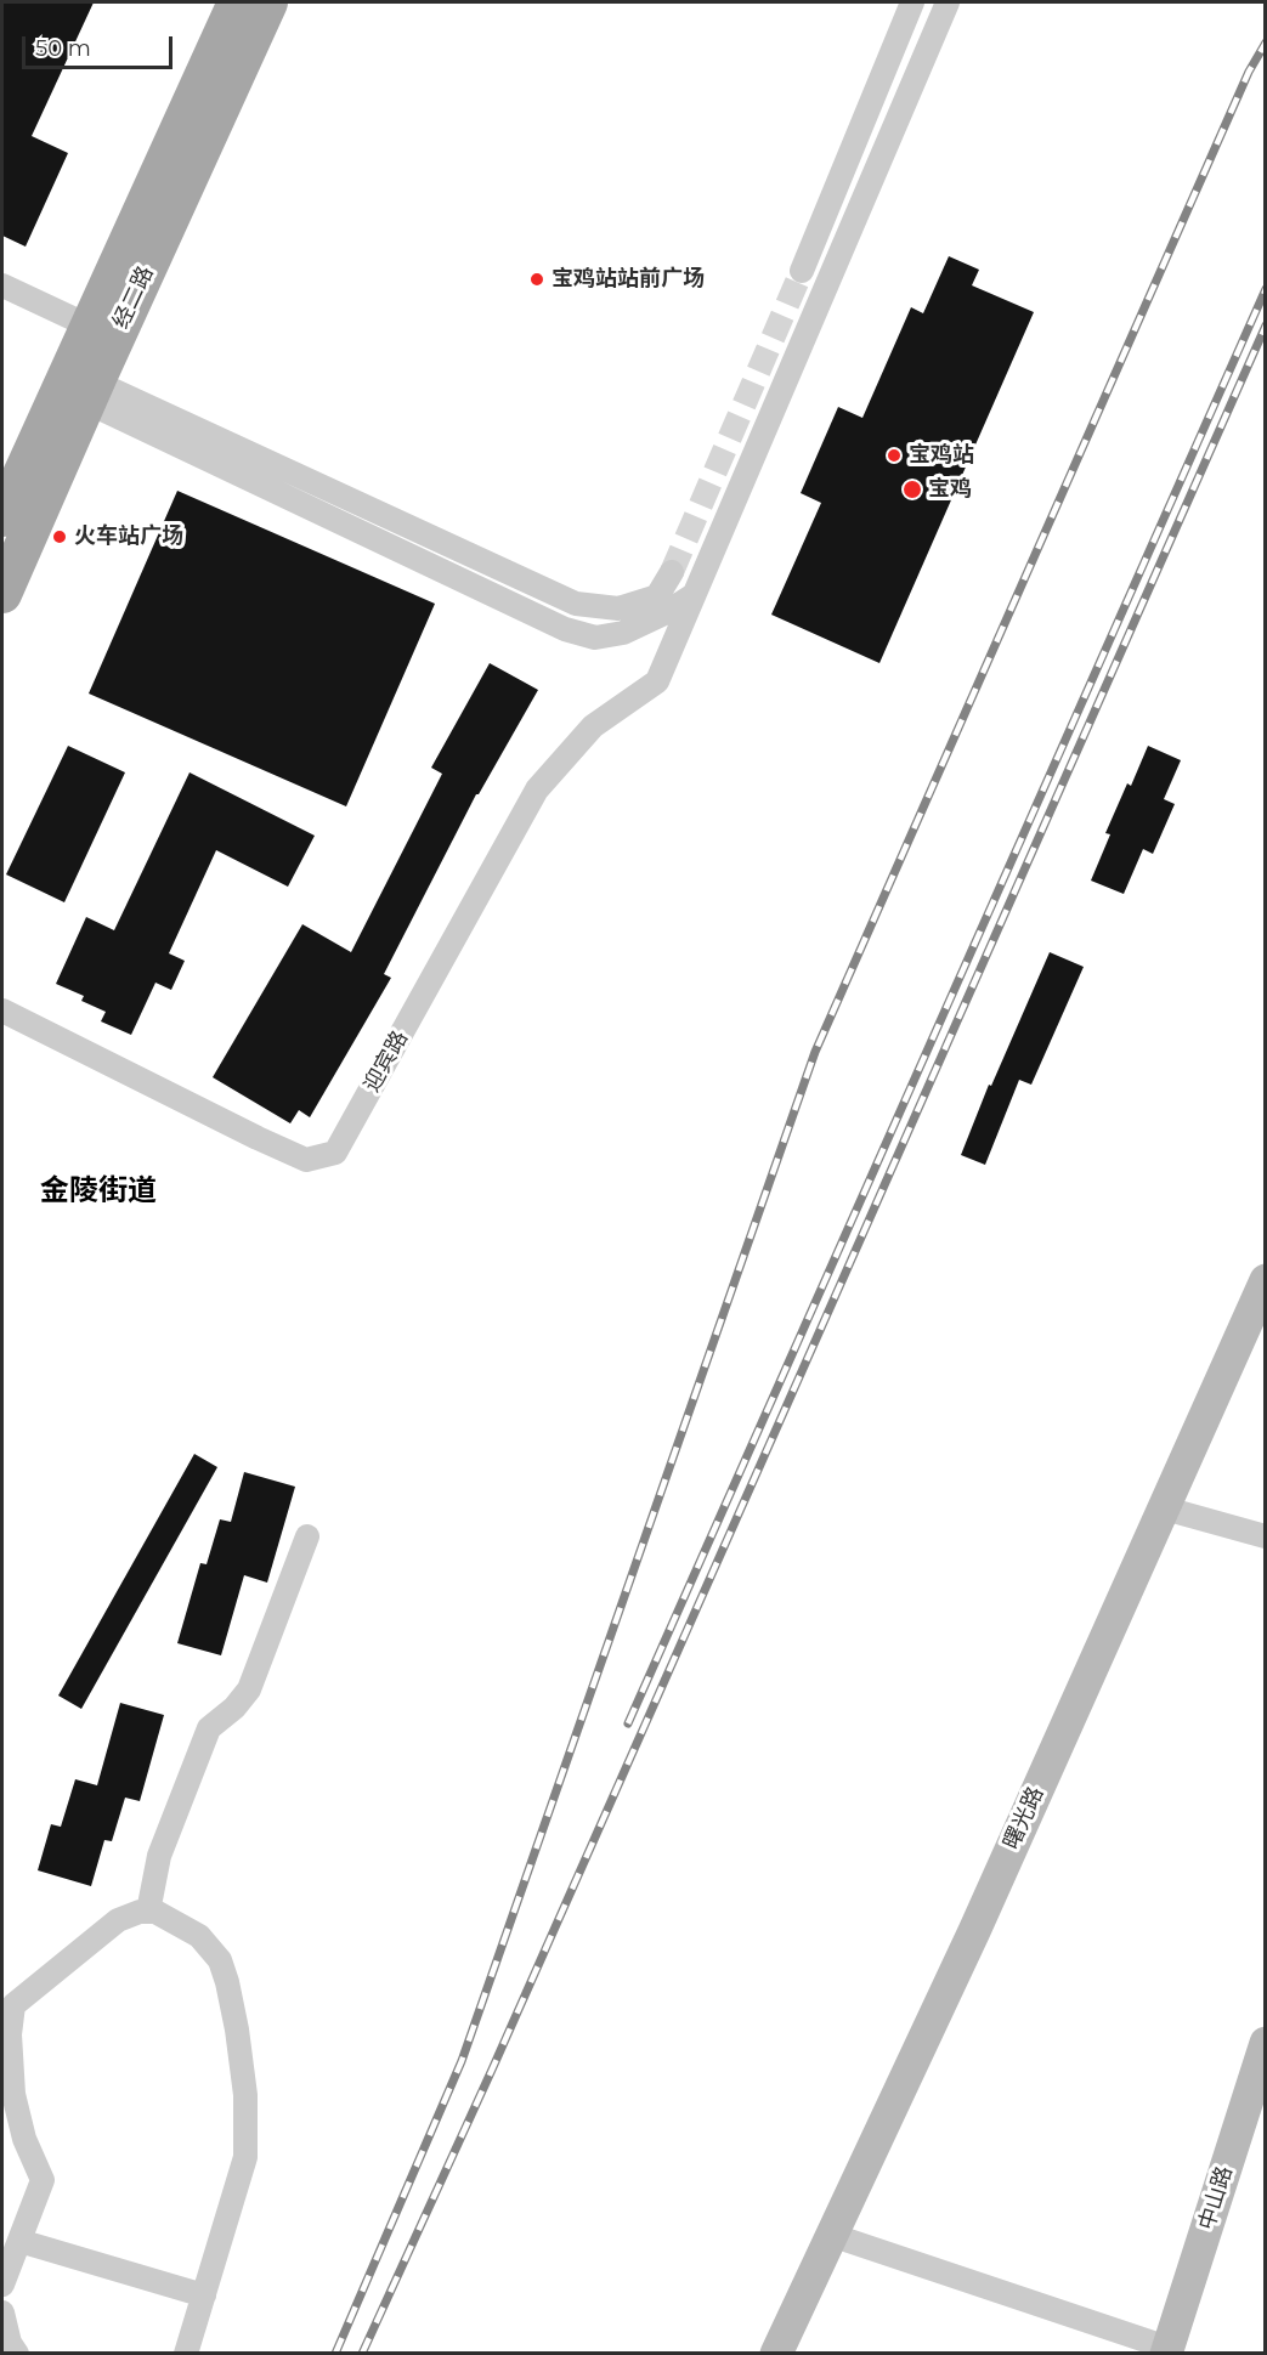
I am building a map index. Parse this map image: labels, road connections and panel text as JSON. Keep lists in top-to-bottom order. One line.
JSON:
{"streets":{"main road":["经二路"],"street":["迎宾路","曙光路","中山路"]},"districts":["金陵街道"],"places":["宝鸡站站前广场","宝鸡站","宝鸡","火车站广场"],"scale_bar":"50 m"}
